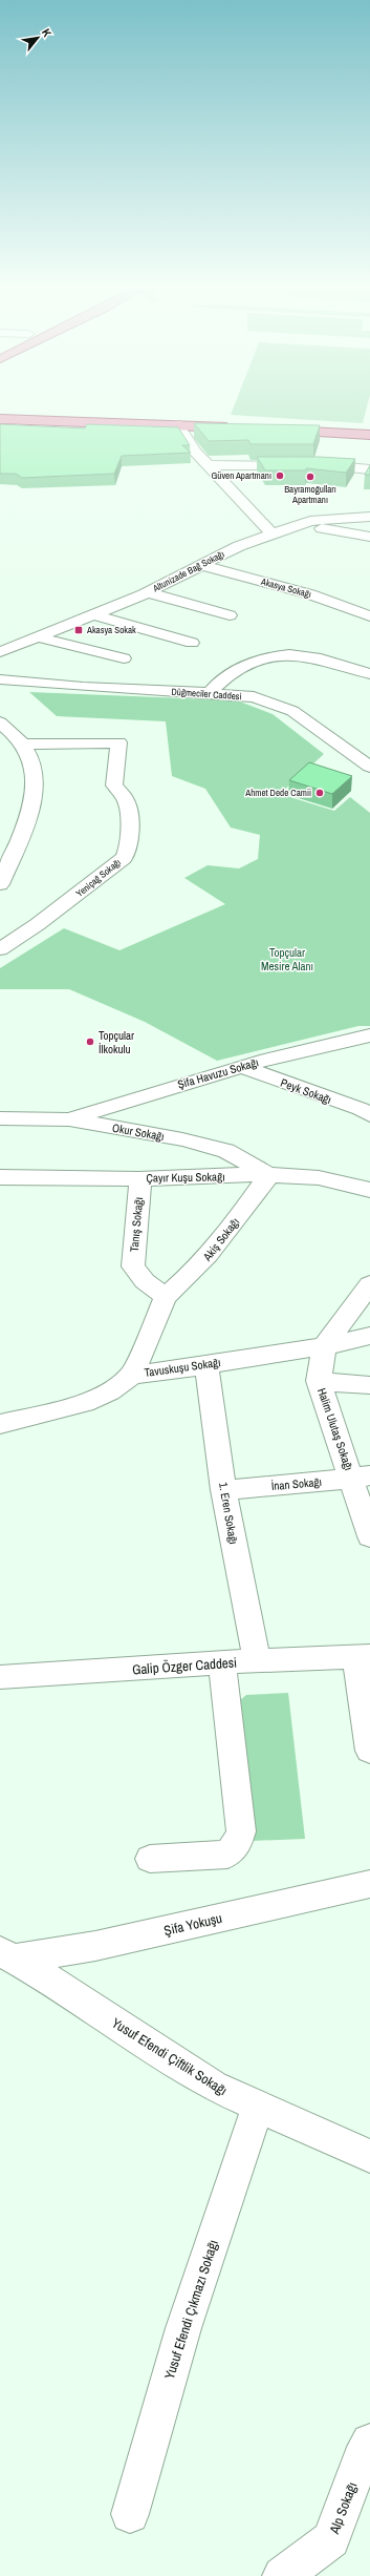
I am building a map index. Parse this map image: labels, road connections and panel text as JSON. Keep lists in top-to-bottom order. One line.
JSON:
{"streets":{"street":["Altunizade Bağ Sokağı","Akasya Sokağı","Düğmeciler Caddesi","Yeniçağ Sokağı","Şifa Havuzu Sokağı","Peyk Sokağı","Okur Sokağı","Çayır Kuşu Sokağı","Tanış Sokağı","Akiş Sokağı","Tavuskuşu Sokağı","Halim Ulutaş Sokağı","İnan Sokağı","1. Eren Sokağı","Galip Özger Caddesi","Şifa Yokuşu","Yusuf Efendi Çiftlik Sokağı","Yusuf Efendi Çıkmazı Sokağı","Alp Sokağı"]},"crossings":[["Altunizade Bağ Sokağı","Akasya Sokağı"],["Şifa Havuzu Sokağı","Peyk Sokağı"],["Şifa Havuzu Sokağı","Okur Sokağı"],["Okur Sokağı","Çayır Kuşu Sokağı"],["Okur Sokağı","Akiş Sokağı"],["Çayır Kuşu Sokağı","Tanış Sokağı"],["Çayır Kuşu Sokağı","Akiş Sokağı"],["Tanış Sokağı","Akiş Sokağı"],["Tavuskuşu Sokağı","Halim Ulutaş Sokağı"],["Tavuskuşu Sokağı","1. Eren Sokağı"],["Halim Ulutaş Sokağı","İnan Sokağı"],["İnan Sokağı","1. Eren Sokağı"],["1. Eren Sokağı","Galip Özger Caddesi"],["Şifa Yokuşu","Yusuf Efendi Çiftlik Sokağı"],["Yusuf Efendi Çiftlik Sokağı","Yusuf Efendi Çıkmazı Sokağı"]],"parks":["Topçular Mesire Alanı"],"places":{"other":["Güven Apartmanı","Bayramoğulları Apartmanı","Ahmet Dede Camii","Topçular İlkokulu"],"transit":["Akasya Sokak"]},"north":"top right"}
